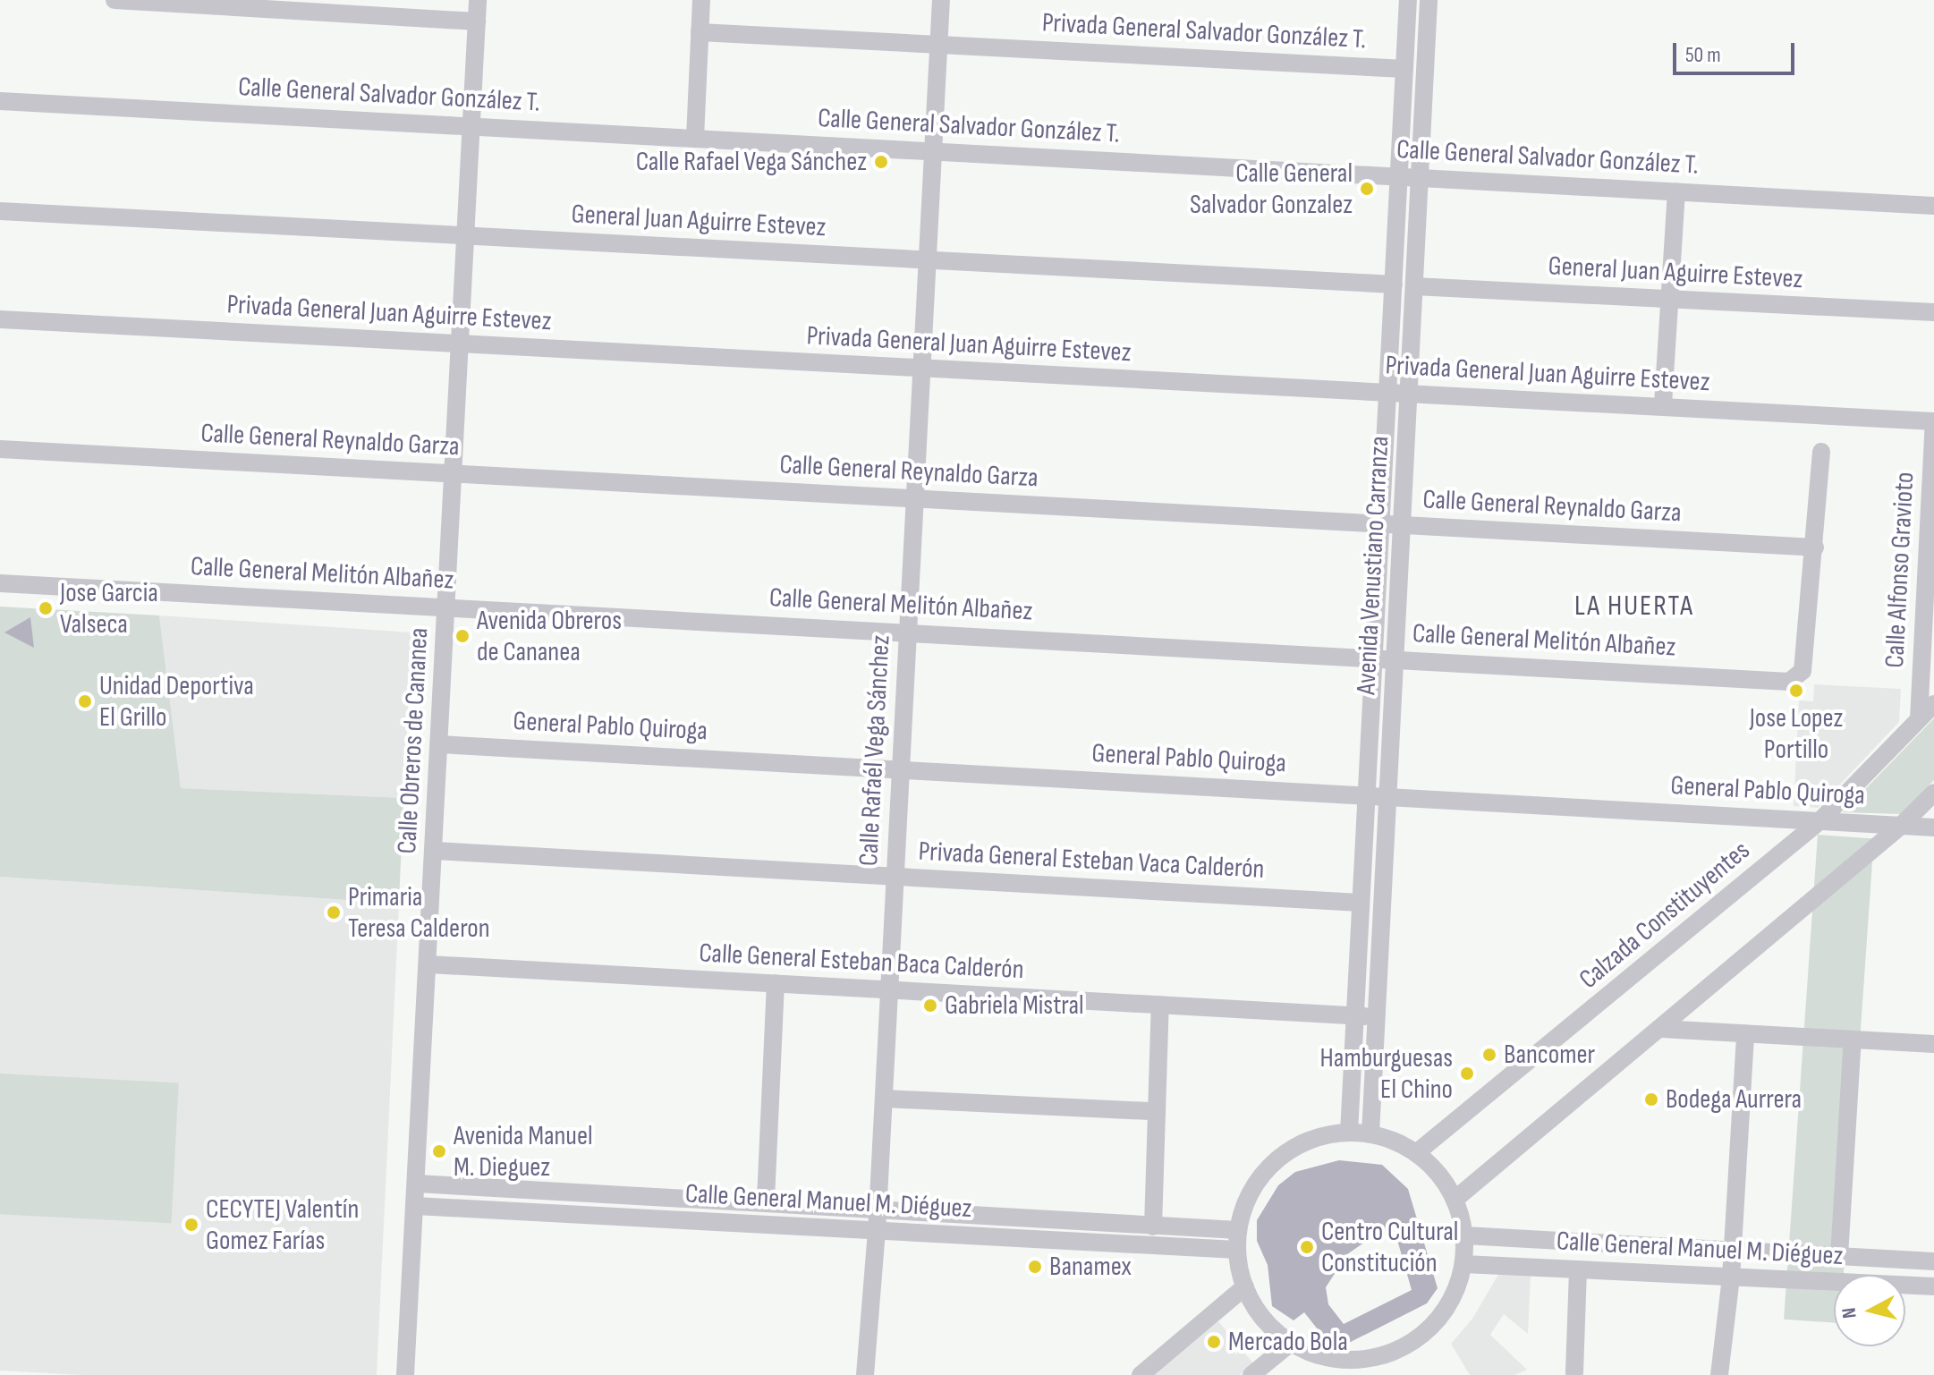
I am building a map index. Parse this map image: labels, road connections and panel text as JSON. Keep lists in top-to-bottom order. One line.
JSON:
{"streets":{"street":["Privada General Salvador González T.","Calle General Salvador González T.","General Juan Aguirre Estevez","Privada General Juan Aguirre Estevez","Calle General Reynaldo Garza","Avenida Venustiano Carranza","Calle Alfonso Gravioto","Calle General Melitón Albañez","General Pablo Quiroga","Calle Obreros de Cananea","Calle Rafaél Vega Sánchez","Privada General Esteban Vaca Calderón","Calzada Constituyentes","Calle General Esteban Baca Calderón","Calle General Manuel M. Diéguez"]},"crossings":[["Privada General Salvador González T.","Avenida Venustiano Carranza"],["Privada General Salvador González T.","Calle Rafaél Vega Sánchez"],["Calle General Salvador González T.","Avenida Venustiano Carranza"],["Calle General Salvador González T.","Calle Obreros de Cananea"],["Calle General Salvador González T.","Calle Rafaél Vega Sánchez"],["General Juan Aguirre Estevez","Avenida Venustiano Carranza"],["General Juan Aguirre Estevez","Calle Obreros de Cananea"],["General Juan Aguirre Estevez","Calle Rafaél Vega Sánchez"],["Privada General Juan Aguirre Estevez","Avenida Venustiano Carranza"],["Privada General Juan Aguirre Estevez","Calle Alfonso Gravioto"],["Privada General Juan Aguirre Estevez","Calle Obreros de Cananea"],["Privada General Juan Aguirre Estevez","Calle Rafaél Vega Sánchez"],["Calle General Reynaldo Garza","Avenida Venustiano Carranza"],["Calle General Reynaldo Garza","Calle General Melitón Albañez"],["Calle General Reynaldo Garza","Calle Obreros de Cananea"],["Calle General Reynaldo Garza","Calle Rafaél Vega Sánchez"],["Avenida Venustiano Carranza","Calle General Melitón Albañez"],["Avenida Venustiano Carranza","General Pablo Quiroga"],["Avenida Venustiano Carranza","Privada General Esteban Vaca Calderón"],["Avenida Venustiano Carranza","Calzada Constituyentes"],["Avenida Venustiano Carranza","Calle General Esteban Baca Calderón"],["Avenida Venustiano Carranza","Calle General Manuel M. Diéguez"],["Calle Alfonso Gravioto","Calzada Constituyentes"],["Calle General Melitón Albañez","Calle Obreros de Cananea"],["Calle General Melitón Albañez","Calle Rafaél Vega Sánchez"],["General Pablo Quiroga","Calle Obreros de Cananea"],["General Pablo Quiroga","Calle Rafaél Vega Sánchez"],["General Pablo Quiroga","Calzada Constituyentes"],["Calle Obreros de Cananea","Privada General Esteban Vaca Calderón"],["Calle Obreros de Cananea","Calle General Esteban Baca Calderón"],["Calle Obreros de Cananea","Calle General Manuel M. Diéguez"],["Calle Rafaél Vega Sánchez","Privada General Esteban Vaca Calderón"],["Calle Rafaél Vega Sánchez","Calle General Esteban Baca Calderón"],["Calle Rafaél Vega Sánchez","Calle General Manuel M. Diéguez"],["Calzada Constituyentes","Calle General Manuel M. Diéguez"]],"districts":["LA HUERTA"],"places":["Calle Rafael Vega Sánchez","Calle General Salvador Gonzalez","Jose Garcia Valseca","Avenida Obreros de Cananea","Jose Lopez Portillo","Unidad Deportiva El Grillo","Primaria Teresa Calderon","Gabriela Mistral","Bancomer","Hamburguesas El Chino","Bodega Aurrera","Avenida Manuel M. Dieguez","CECYTEJ Valentín Gomez Farías","Centro Cultural Constitución","Banamex","Mercado Bola"],"scale_bar":"50 m","north":"left"}
